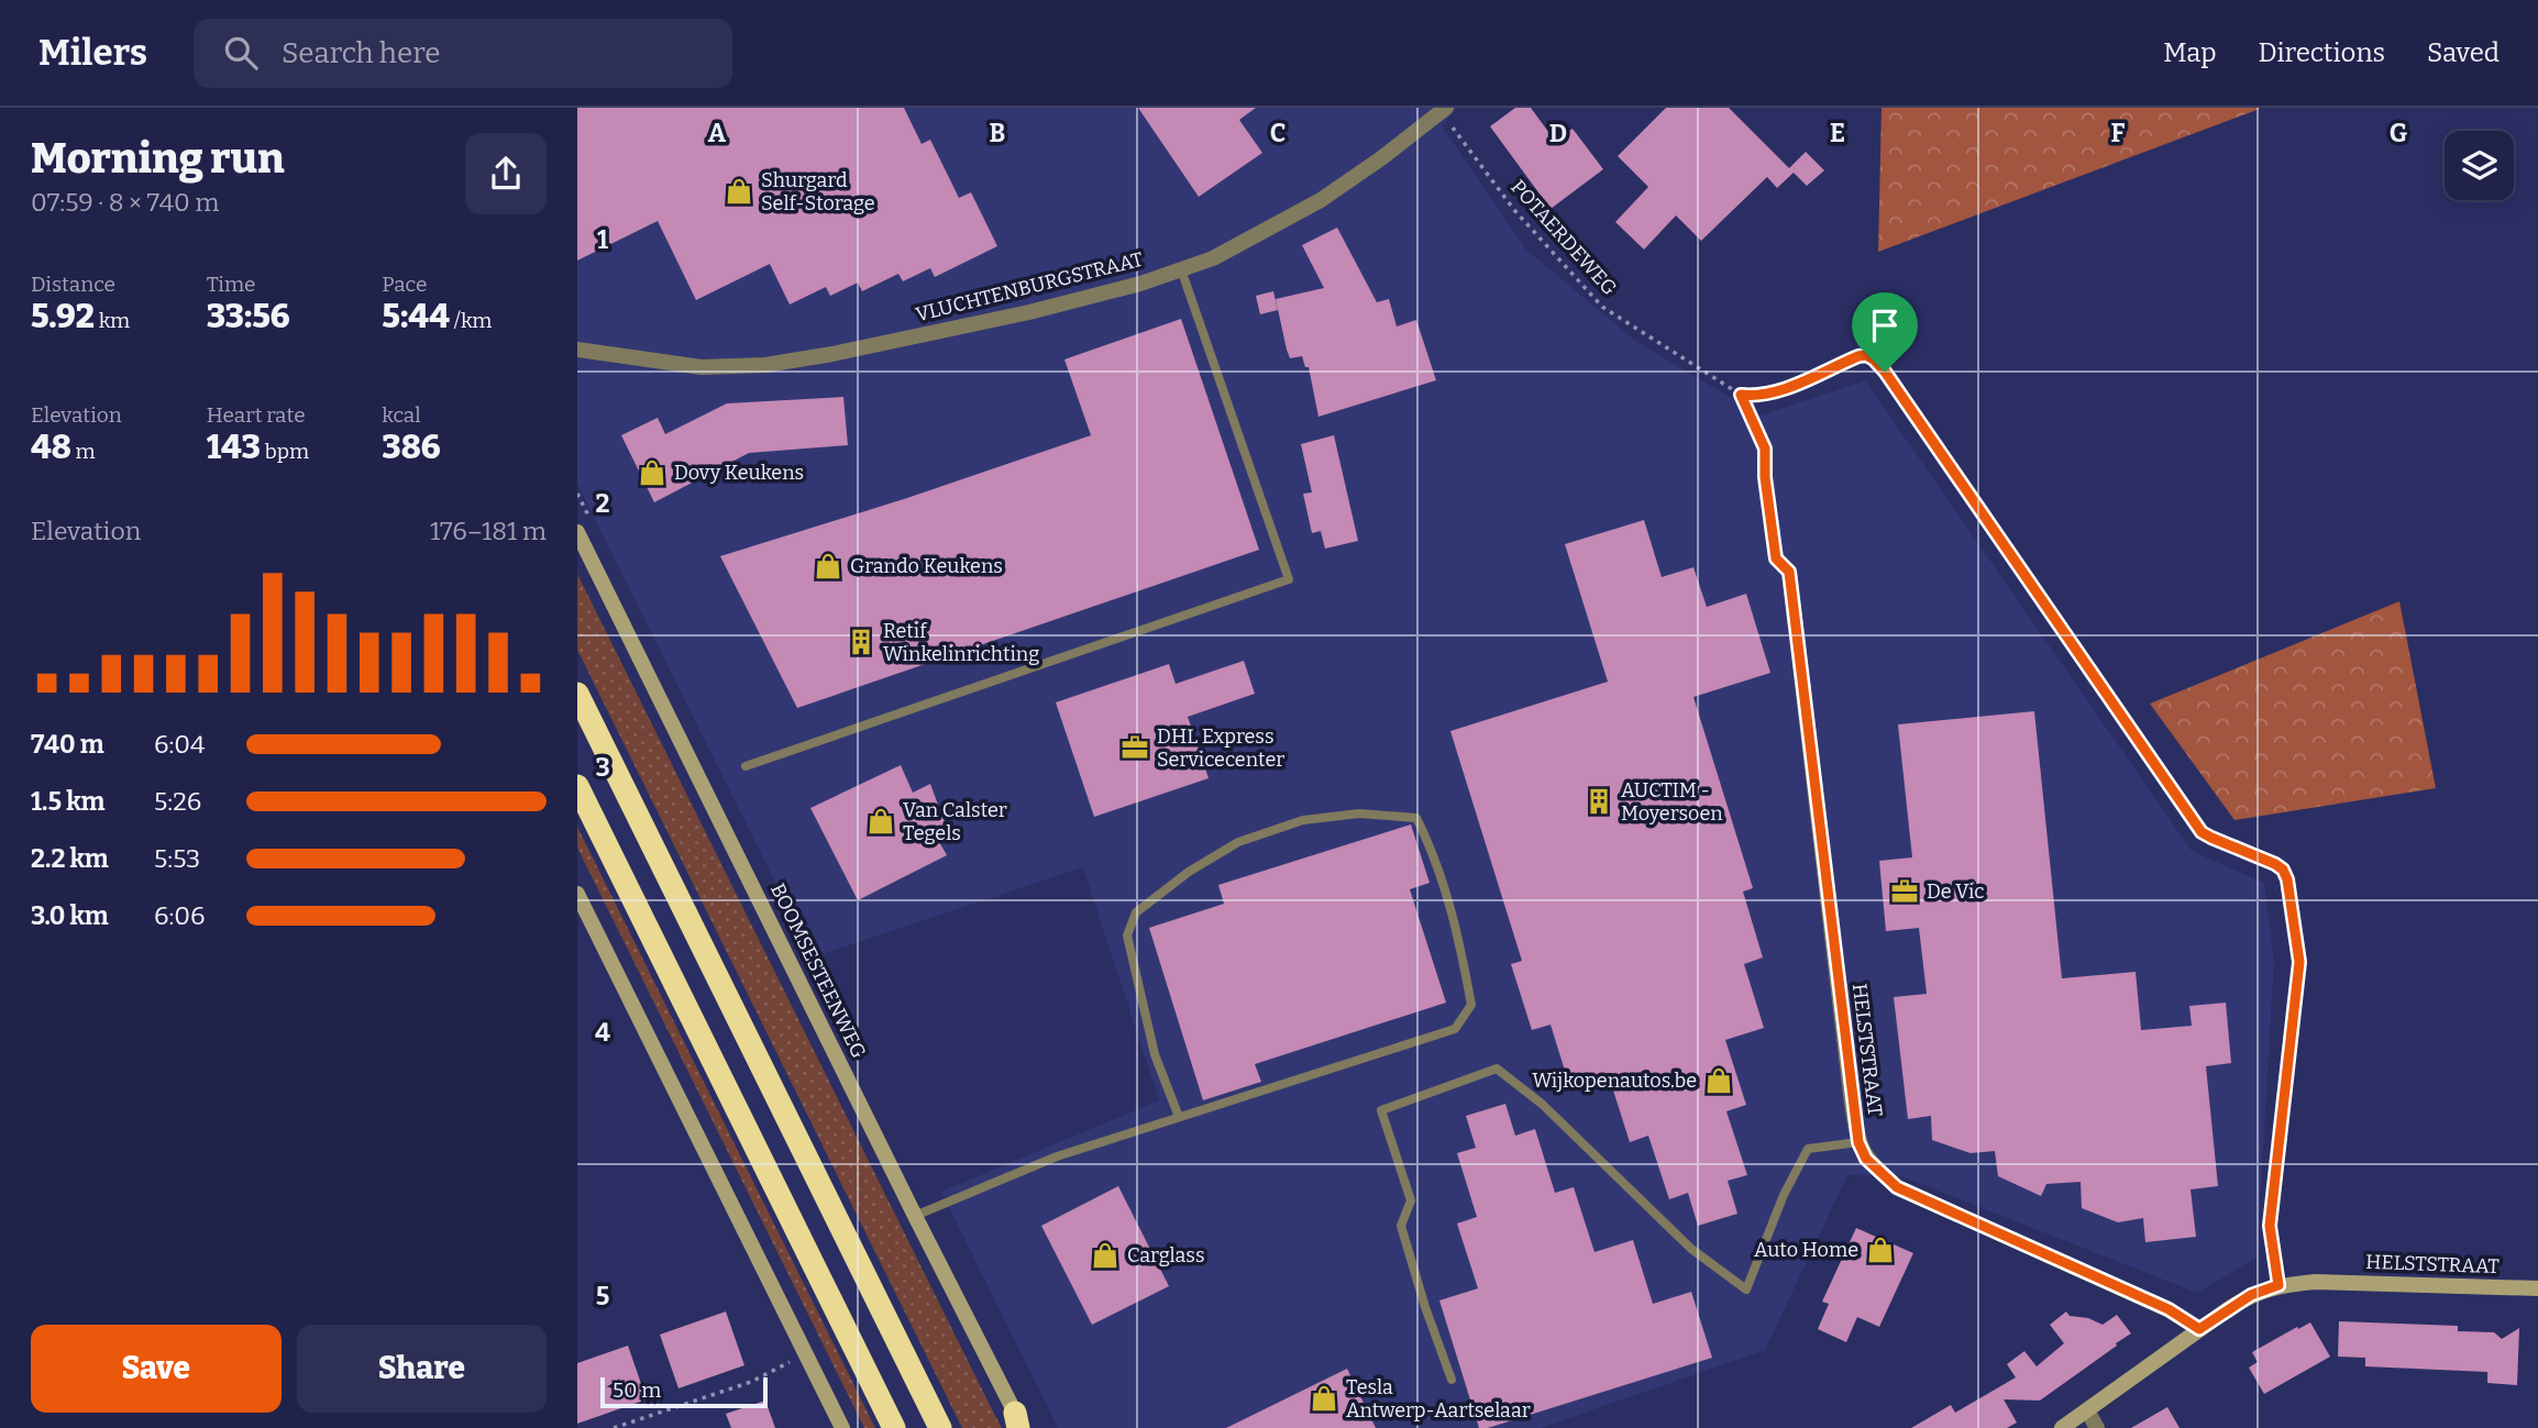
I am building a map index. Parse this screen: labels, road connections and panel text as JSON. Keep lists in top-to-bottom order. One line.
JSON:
{"streets":{"main road":["BOOMSESTEENWEG","HELSTSTRAAT"],"street":["VLUCHTENBURGSTRAAT"],"path":["POTAERDEWEG"]},"crossings":[["POTAERDEWEG","VLUCHTENBURGSTRAAT"]],"places":{"shop":["Shurgard Self-Storage","Dovy Keukens","Grando Keukens","Van Calster Tegels","Wijkopenautos.be","Auto Home","Carglass","Tesla Antwerp-Aartselaar"],"building":["Retif Winkelinrichting","AUCTIM - Moyersoen"],"office":["DHL Express Servicecenter","De Vic"]},"scale_bar":"50 m","page":{"header":"Milers","search":"Search here","nav":["Map","Directions","Saved"],"heading":["Morning run","07:59 · 8 × 740 m"],"stats":[["Distance","5.92 km"],["Time","33:56"],["Pace","5:44 /km"],["Elevation","48 m"],["Heart rate","143 bpm"],["kcal","386"]],"chart":["Elevation","176–181 m"],"list":[{"name":"740 m","note":"6:04"},{"name":"1.5 km","note":"5:26"},{"name":"2.2 km","note":"5:53"},{"name":"3.0 km","note":"6:06"}],"buttons":["Save","Share"],"scale":"50 m"},"grid":{"columns":["A","B","C","D","E","F","G"],"rows":["1","2","3","4","5"]}}
